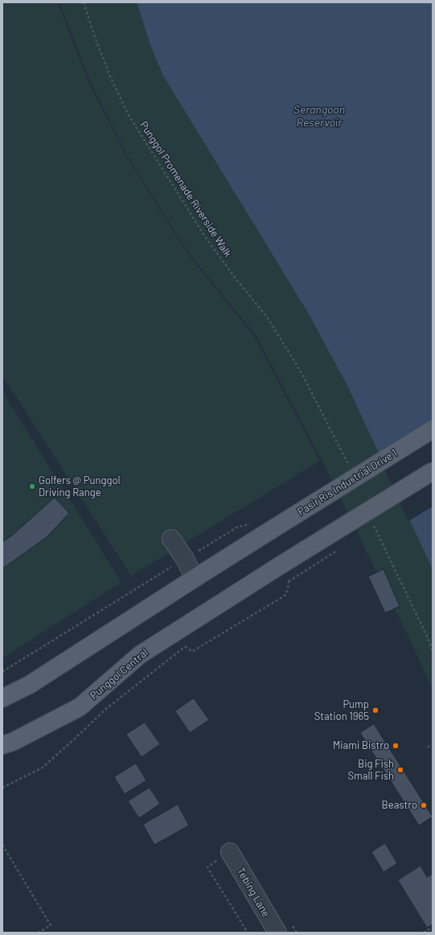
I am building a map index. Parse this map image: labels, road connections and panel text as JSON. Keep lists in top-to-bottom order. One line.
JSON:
{"streets":{"main road":["Pasir Ris Industrial Drive 1","Punggol Central"],"street":["Tebing Lane"],"path":["Punggol Promenade Riverside Walk"]},"water":["Serangoon Reservoir"],"places":["Golfers @ Punggol Driving Range","Pump Station 1965","Miami Bistro","Big Fish Small Fish","Beastro"]}
